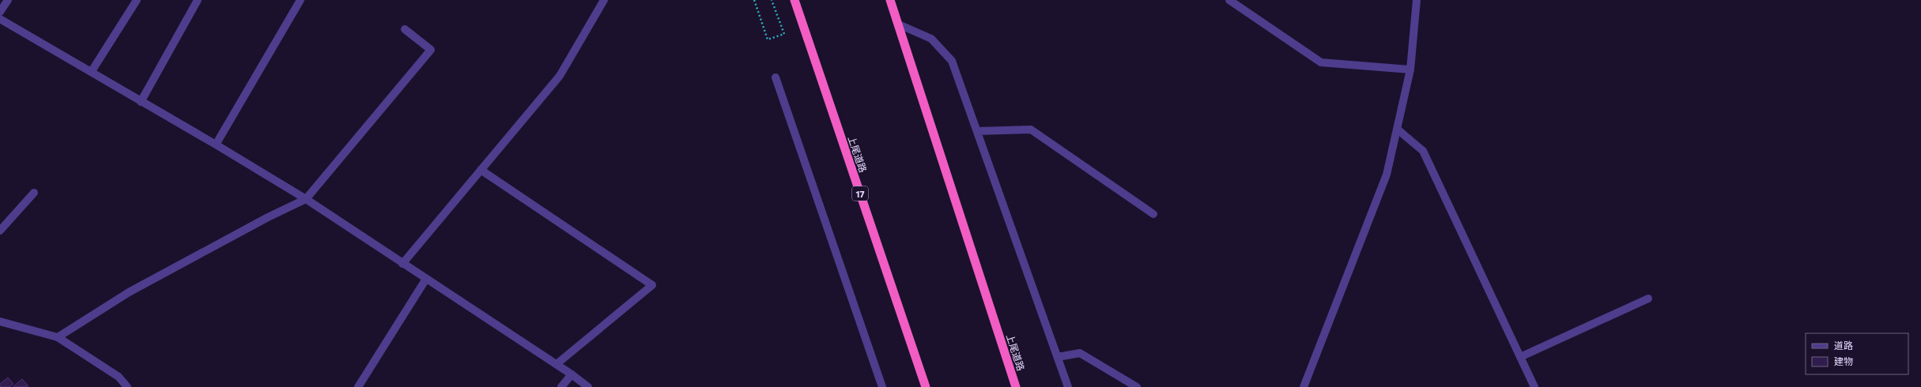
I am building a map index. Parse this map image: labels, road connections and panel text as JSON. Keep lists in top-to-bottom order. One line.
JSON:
{"streets":{"highway":["上尾道路","17"]},"legend":["道路","建物"]}
